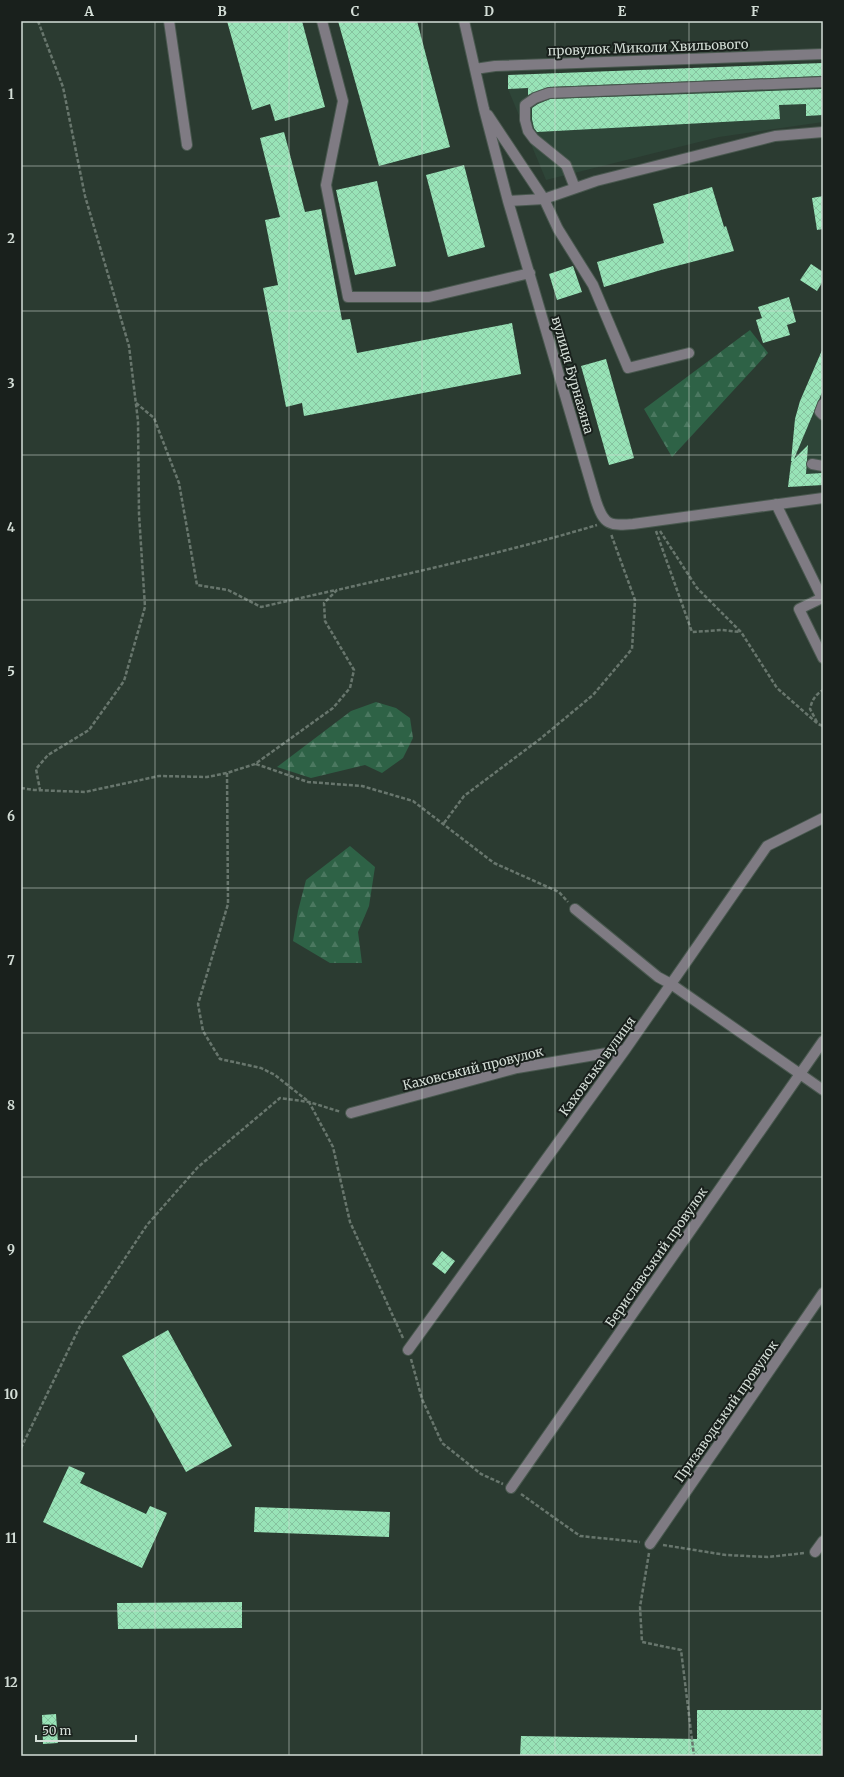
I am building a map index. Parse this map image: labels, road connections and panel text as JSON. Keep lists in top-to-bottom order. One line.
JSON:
{"streets":{"street":["провулок Миколи Хвильового","вулиця Бурназяна","Каховська вулиця","Каховський провулок","Бериславський провулок","Призаводський провулок"]},"crossings":[["провулок Миколи Хвильового","вулиця Бурназяна"],["Каховська вулиця","Каховський провулок"]],"scale_bar":"50 m","grid":{"columns":["A","B","C","D","E","F"],"rows":["1","2","3","4","5","6","7","8","9","10","11","12"]}}
